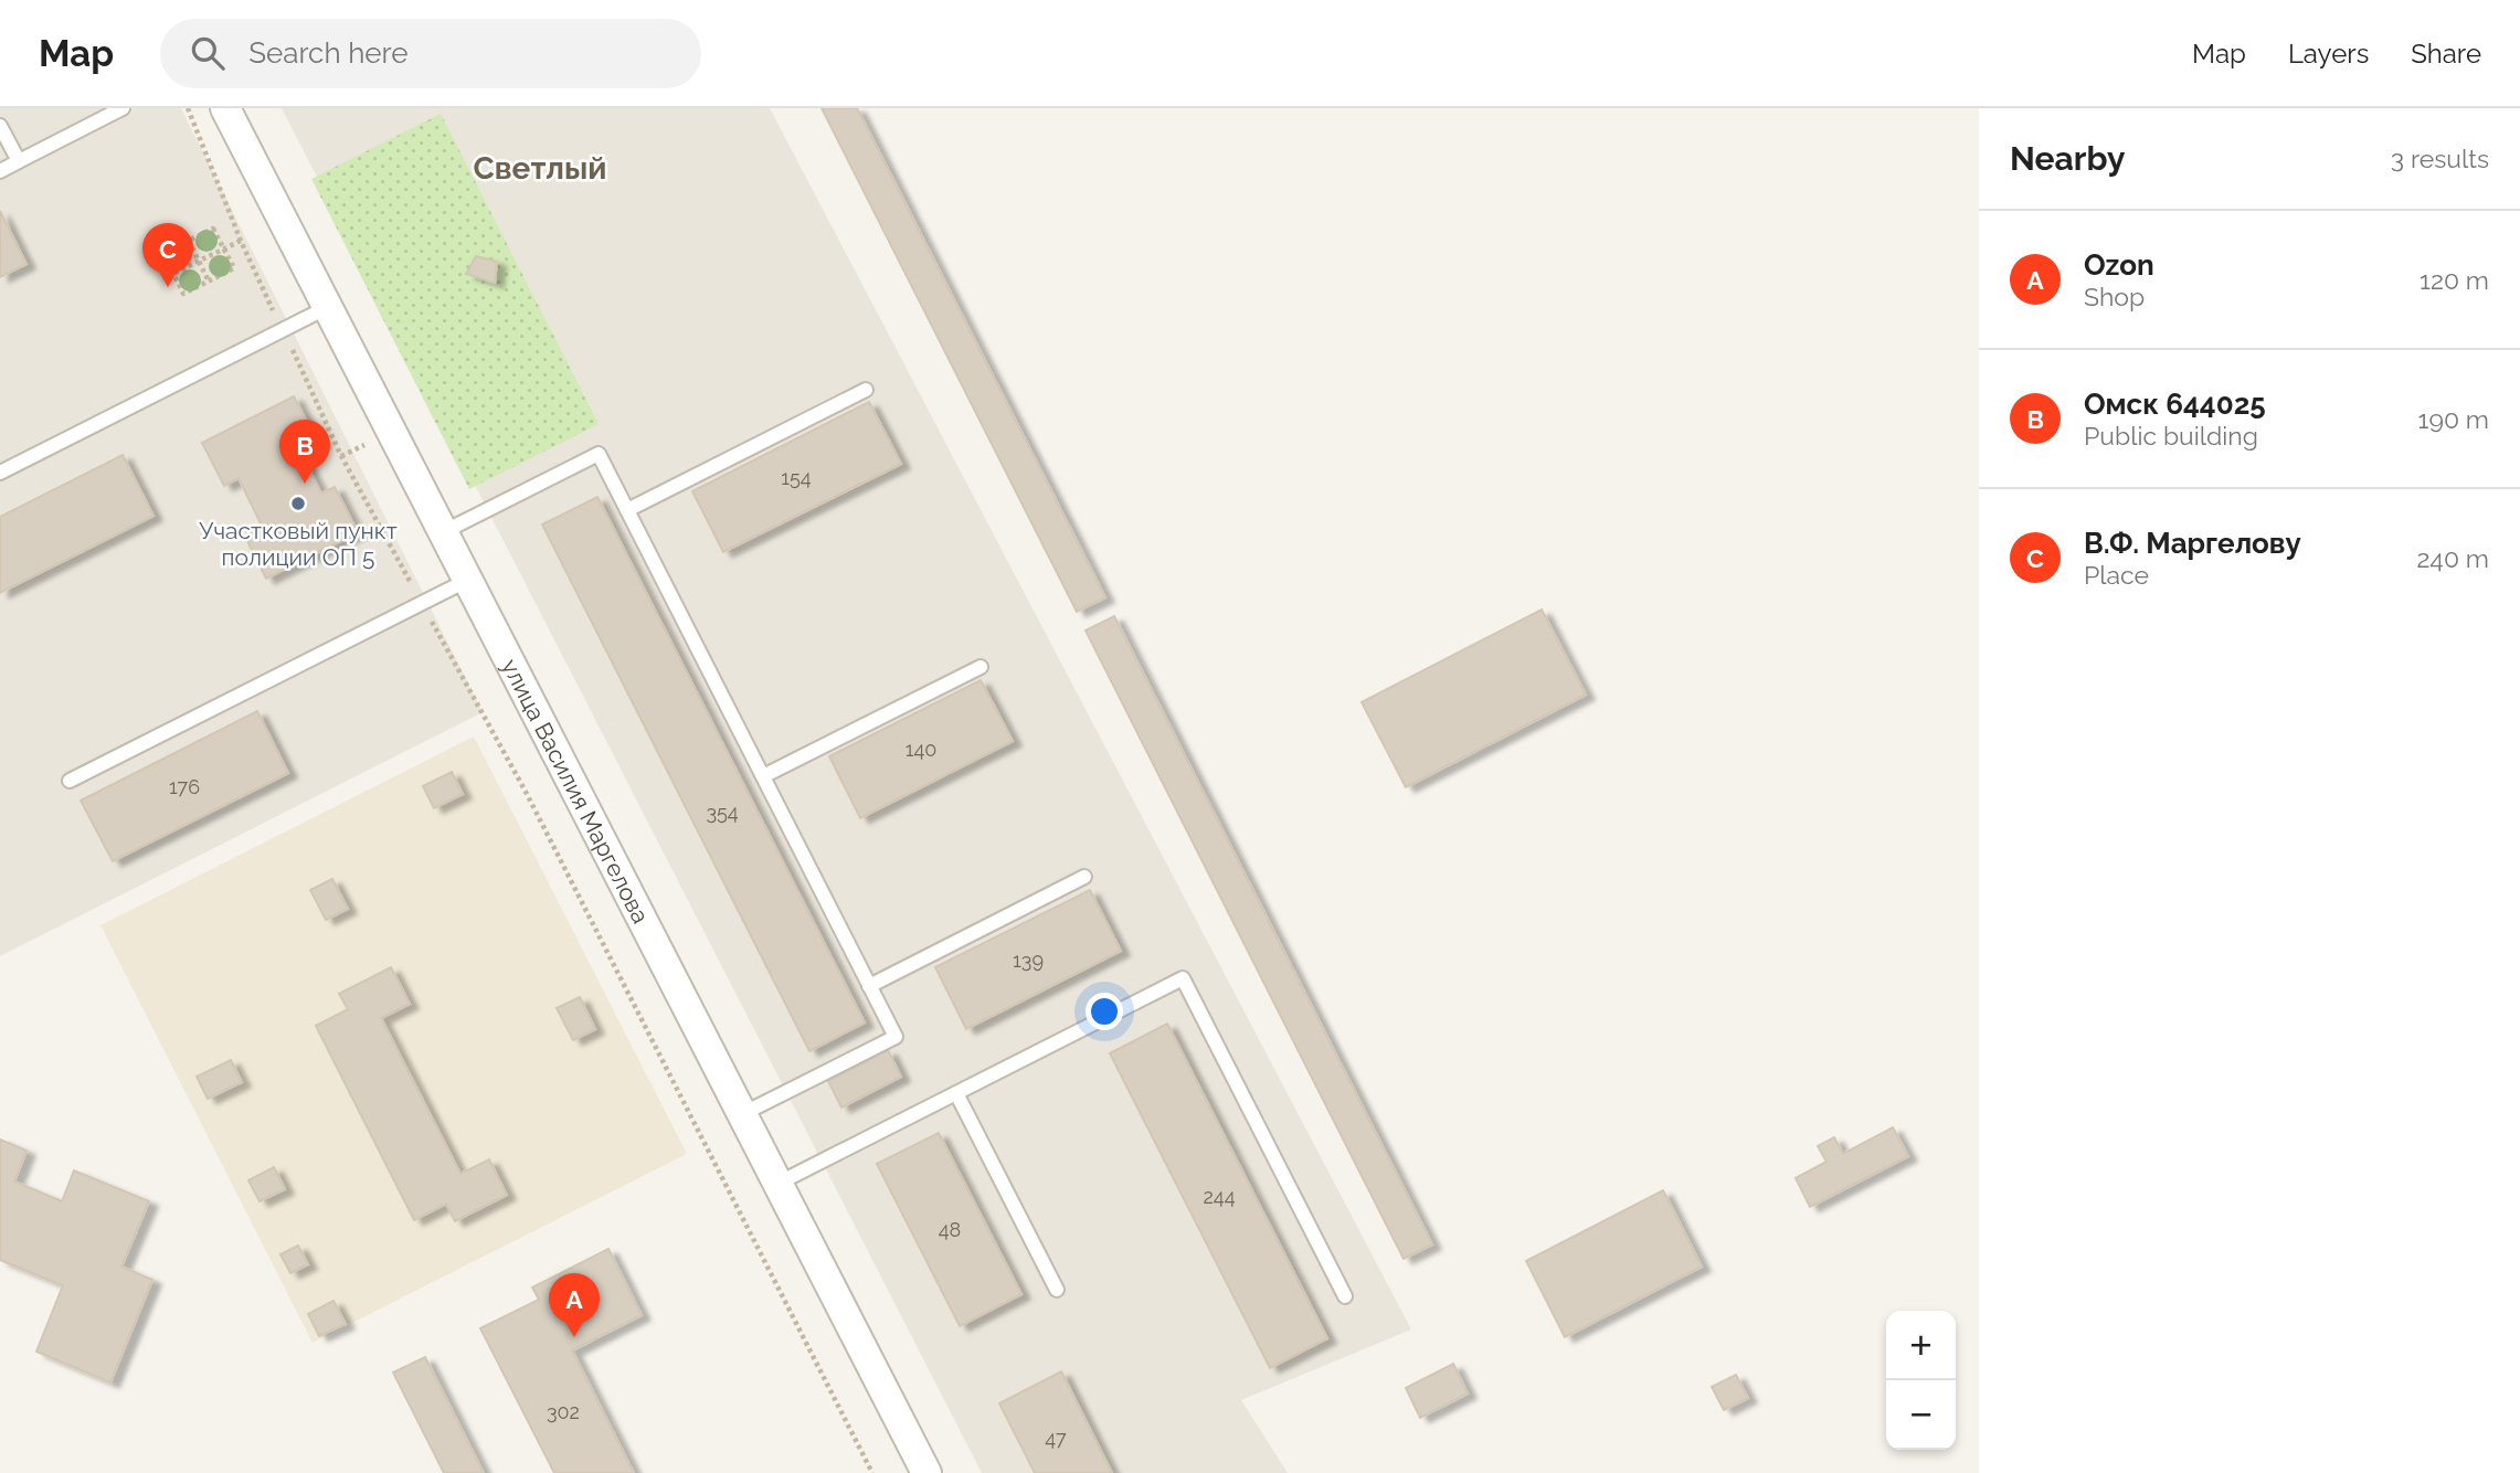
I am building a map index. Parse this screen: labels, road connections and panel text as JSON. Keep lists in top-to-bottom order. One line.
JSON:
{"streets":{"street":["улица Василия Маргелова"]},"districts":["Светлый"],"places":["Участковый пункт полиции ОП 5"],"house_numbers":["154","140","176","354","139","244","48","302","47"],"page":{"header":"Map","search":"Search here","nav":["Map","Layers","Share"],"heading":["Nearby","3 results"],"list":[{"mark":"A","name":"Ozon","note":"Shop","value":"120 m"},{"mark":"B","name":"Омск 644025","note":"Public building","value":"190 m"},{"mark":"C","name":"В.Ф. Маргелову","note":"Place","value":"240 m"}],"pins":["C","B","A"],"map_buttons":["+","−"]}}
